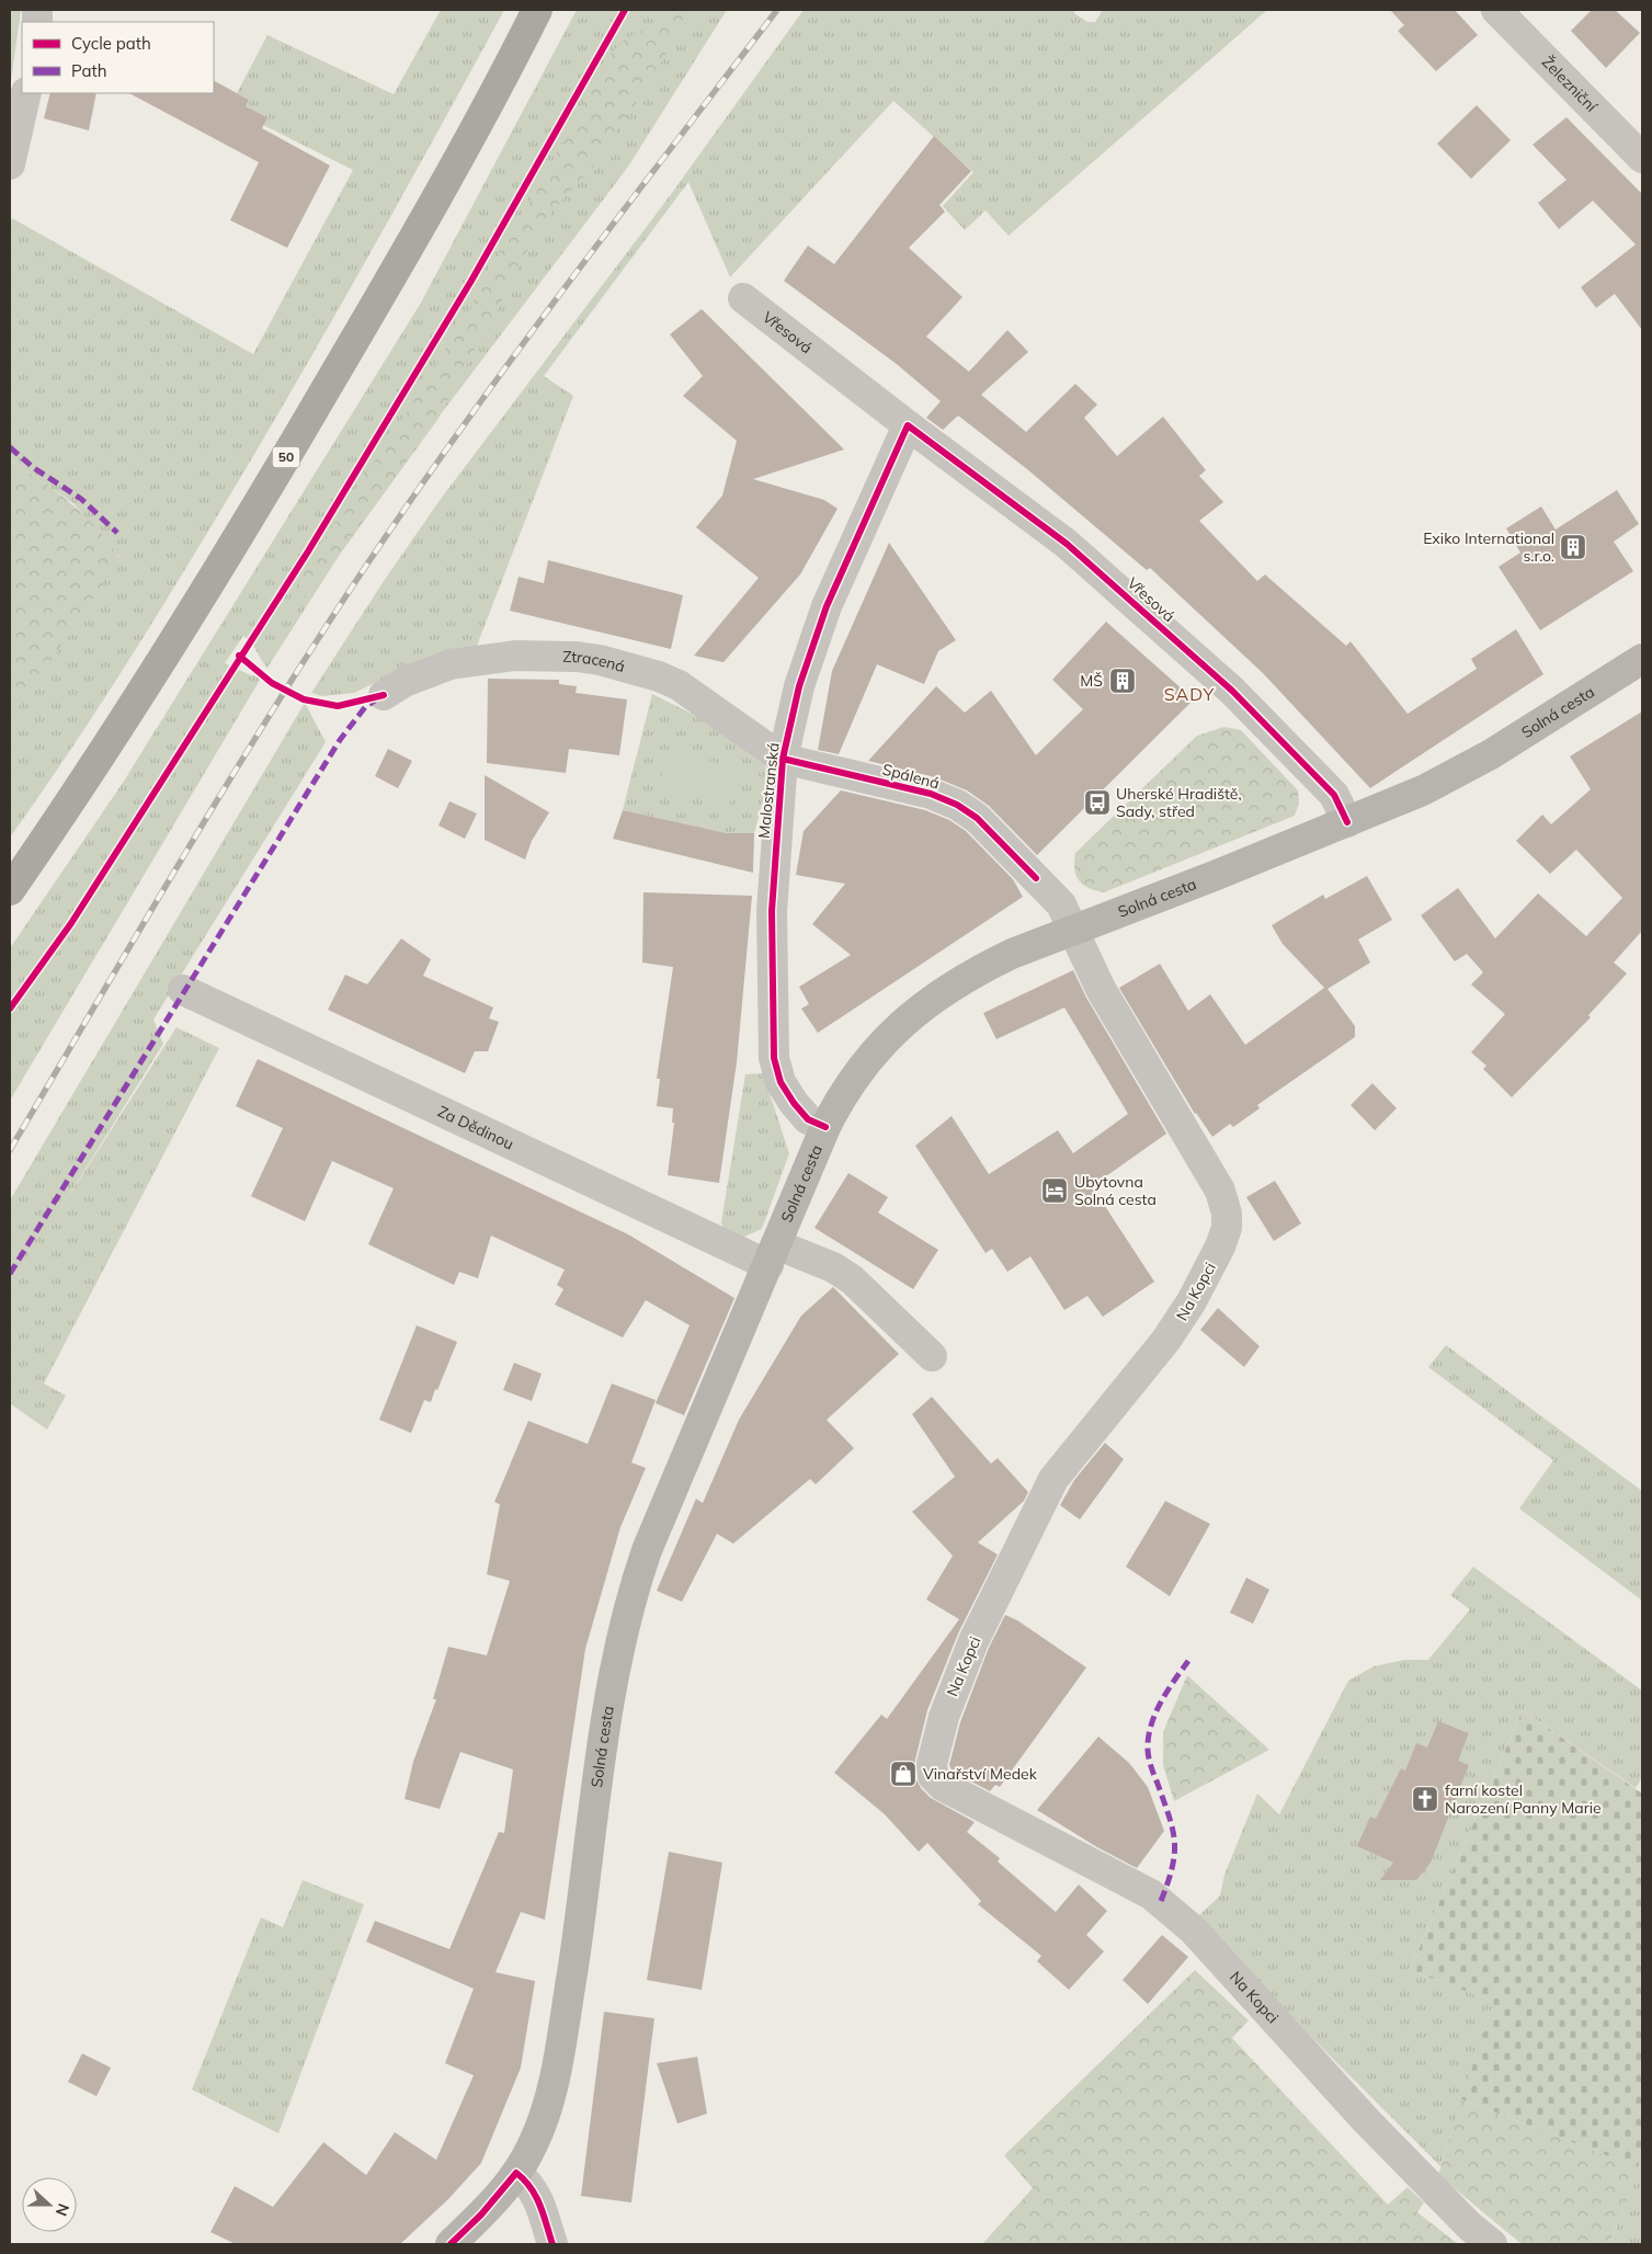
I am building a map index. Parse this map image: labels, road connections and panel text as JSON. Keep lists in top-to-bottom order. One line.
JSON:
{"streets":{"main road":["50"],"street":["Železniční","Vřesová","Ztracená","Solná cesta","Spálená","Malostranská","Za Dědinou","Na Kopci"]},"crossings":[["Vřesová","Solná cesta"],["Vřesová","Malostranská"],["Ztracená","Spálená"],["Ztracená","Malostranská"],["Solná cesta","Spálená"],["Solná cesta","Malostranská"],["Solná cesta","Za Dědinou"],["Solná cesta","Na Kopci"],["Spálená","Malostranská"],["Spálená","Na Kopci"]],"districts":["SADY"],"places":{"building":["Exiko International s.r.o.","MŠ"],"bus stop":["Uherské Hradiště, Sady, střed"],"hotel":["Ubytovna Solná cesta"],"shop":["Vinařství Medek"],"church":["farní kostel Narození Panny Marie"]},"legend":["Cycle path","Path"],"north":"right"}
